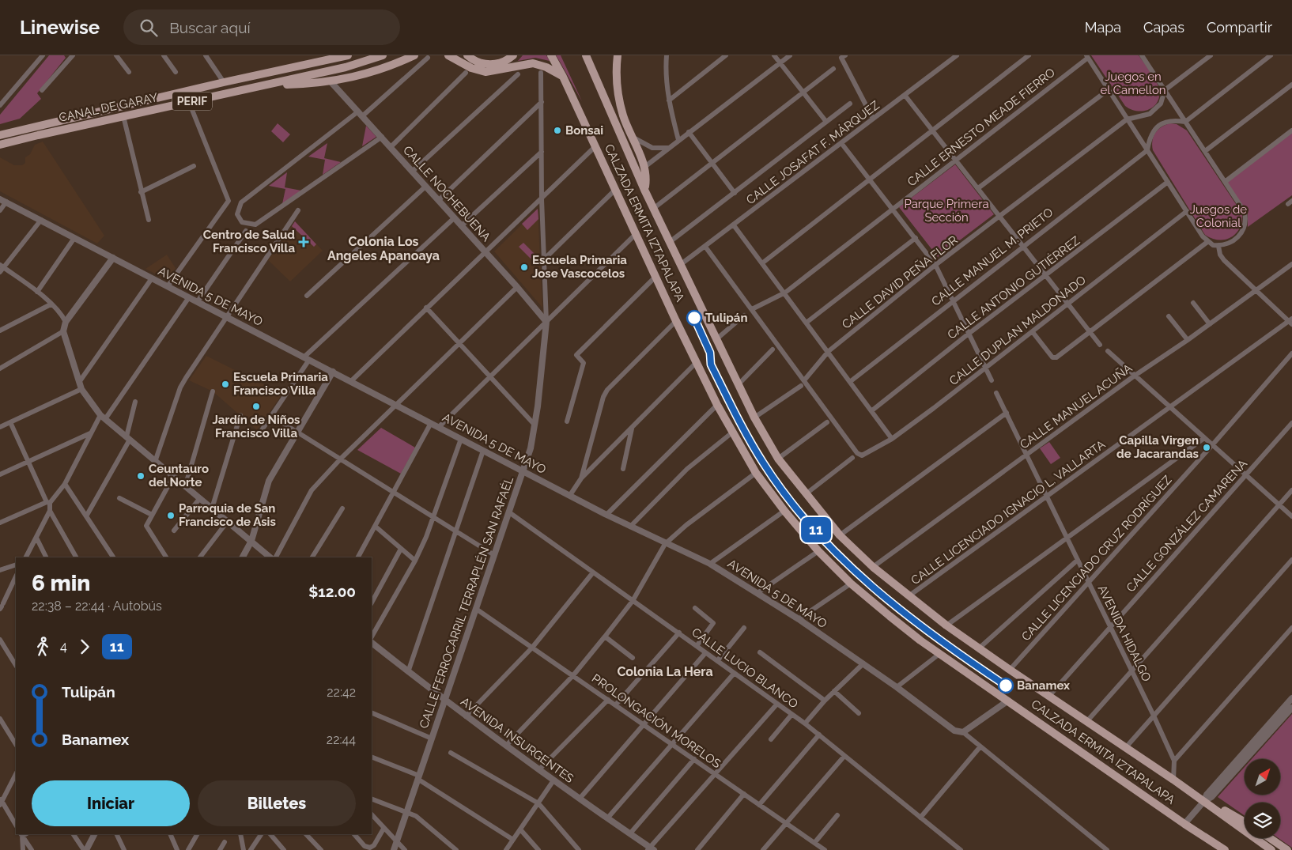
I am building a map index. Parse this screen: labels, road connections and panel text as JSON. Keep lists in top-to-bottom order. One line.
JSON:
{"streets":{"main road":["PERIF","CANAL DE GARAY","CALZADA ERMITA IZTAPALAPA"],"street":["CALLE ERNESTO MEADE FIERRO","CALLE JOSAFAT F. MÁRQUEZ","CALLE NOCHEBUENA","CALLE MANUEL M. PRIETO","CALLE DAVID PEÑA FLOR","CALLE ANTONIO GUTIÉRREZ","AVENIDA 5 DE MAYO","CALLE DUPLAN MALDONADO","CALLE MANUEL ACUÑA","CALLE LICENCIADO IGNACIO L. VALLARTA","CALLE GONZÁLEZ CAMARENA","CALLE LICENCIADO CRUZ RODRÍGUEZ","CALLE FERROCARRIL TERRAPLÉN SAN RAFAÉL","AVENIDA HIDALGO","CALLE LUCIO BLANCO","PROLONGACIÓN MORELOS","AVENIDA INSURGENTES"]},"crossings":[["CALLE JOSAFAT F. MÁRQUEZ","CALZADA ERMITA IZTAPALAPA"],["CALLE NOCHEBUENA","CALLE FERROCARRIL TERRAPLÉN SAN RAFAÉL"],["CALZADA ERMITA IZTAPALAPA","CALLE MANUEL ACUÑA"],["CALZADA ERMITA IZTAPALAPA","CALLE LICENCIADO IGNACIO L. VALLARTA"],["CALZADA ERMITA IZTAPALAPA","CALLE GONZÁLEZ CAMARENA"],["CALZADA ERMITA IZTAPALAPA","CALLE LICENCIADO CRUZ RODRÍGUEZ"],["CALZADA ERMITA IZTAPALAPA","AVENIDA HIDALGO"],["CALLE DAVID PEÑA FLOR","CALLE DUPLAN MALDONADO"],["AVENIDA 5 DE MAYO","CALLE FERROCARRIL TERRAPLÉN SAN RAFAÉL"],["CALLE MANUEL ACUÑA","AVENIDA HIDALGO"],["CALLE LICENCIADO IGNACIO L. VALLARTA","AVENIDA HIDALGO"],["CALLE GONZÁLEZ CAMARENA","AVENIDA HIDALGO"],["CALLE LICENCIADO CRUZ RODRÍGUEZ","AVENIDA HIDALGO"],["CALLE FERROCARRIL TERRAPLÉN SAN RAFAÉL","CALLE LUCIO BLANCO"],["CALLE FERROCARRIL TERRAPLÉN SAN RAFAÉL","PROLONGACIÓN MORELOS"],["CALLE FERROCARRIL TERRAPLÉN SAN RAFAÉL","AVENIDA INSURGENTES"]],"districts":["Colonia Los Angeles Apanoaya","Colonia La Hera"],"parks":["Juegos en el Camellon","Parque Primera Sección","Juegos de Colonial"],"places":{"other":["Bonsai","Escuela Primaria Jose Vascocelos","Tulipán","Escuela Primaria Francisco Villa","Jardín de Niños Francisco Villa","Capilla Virgen de Jacarandas","Ceuntauro del Norte","Parroquia de San Francisco de Asis","Banamex"],"health":["Centro de Salud Francisco Villa"]},"lines":["bus line 11"],"north":"top right","page":{"header":"Linewise","search":"Buscar aquí","nav":["Mapa","Capas","Compartir"],"on_map":"11","heading":["6 min","22:38 – 22:44 · Autobús","$12.00"],"legs":["4","11"],"list":[{"name":"Tulipán","value":"22:42"},{"name":"Banamex","value":"22:44"}],"buttons":["Iniciar","Billetes"]}}
